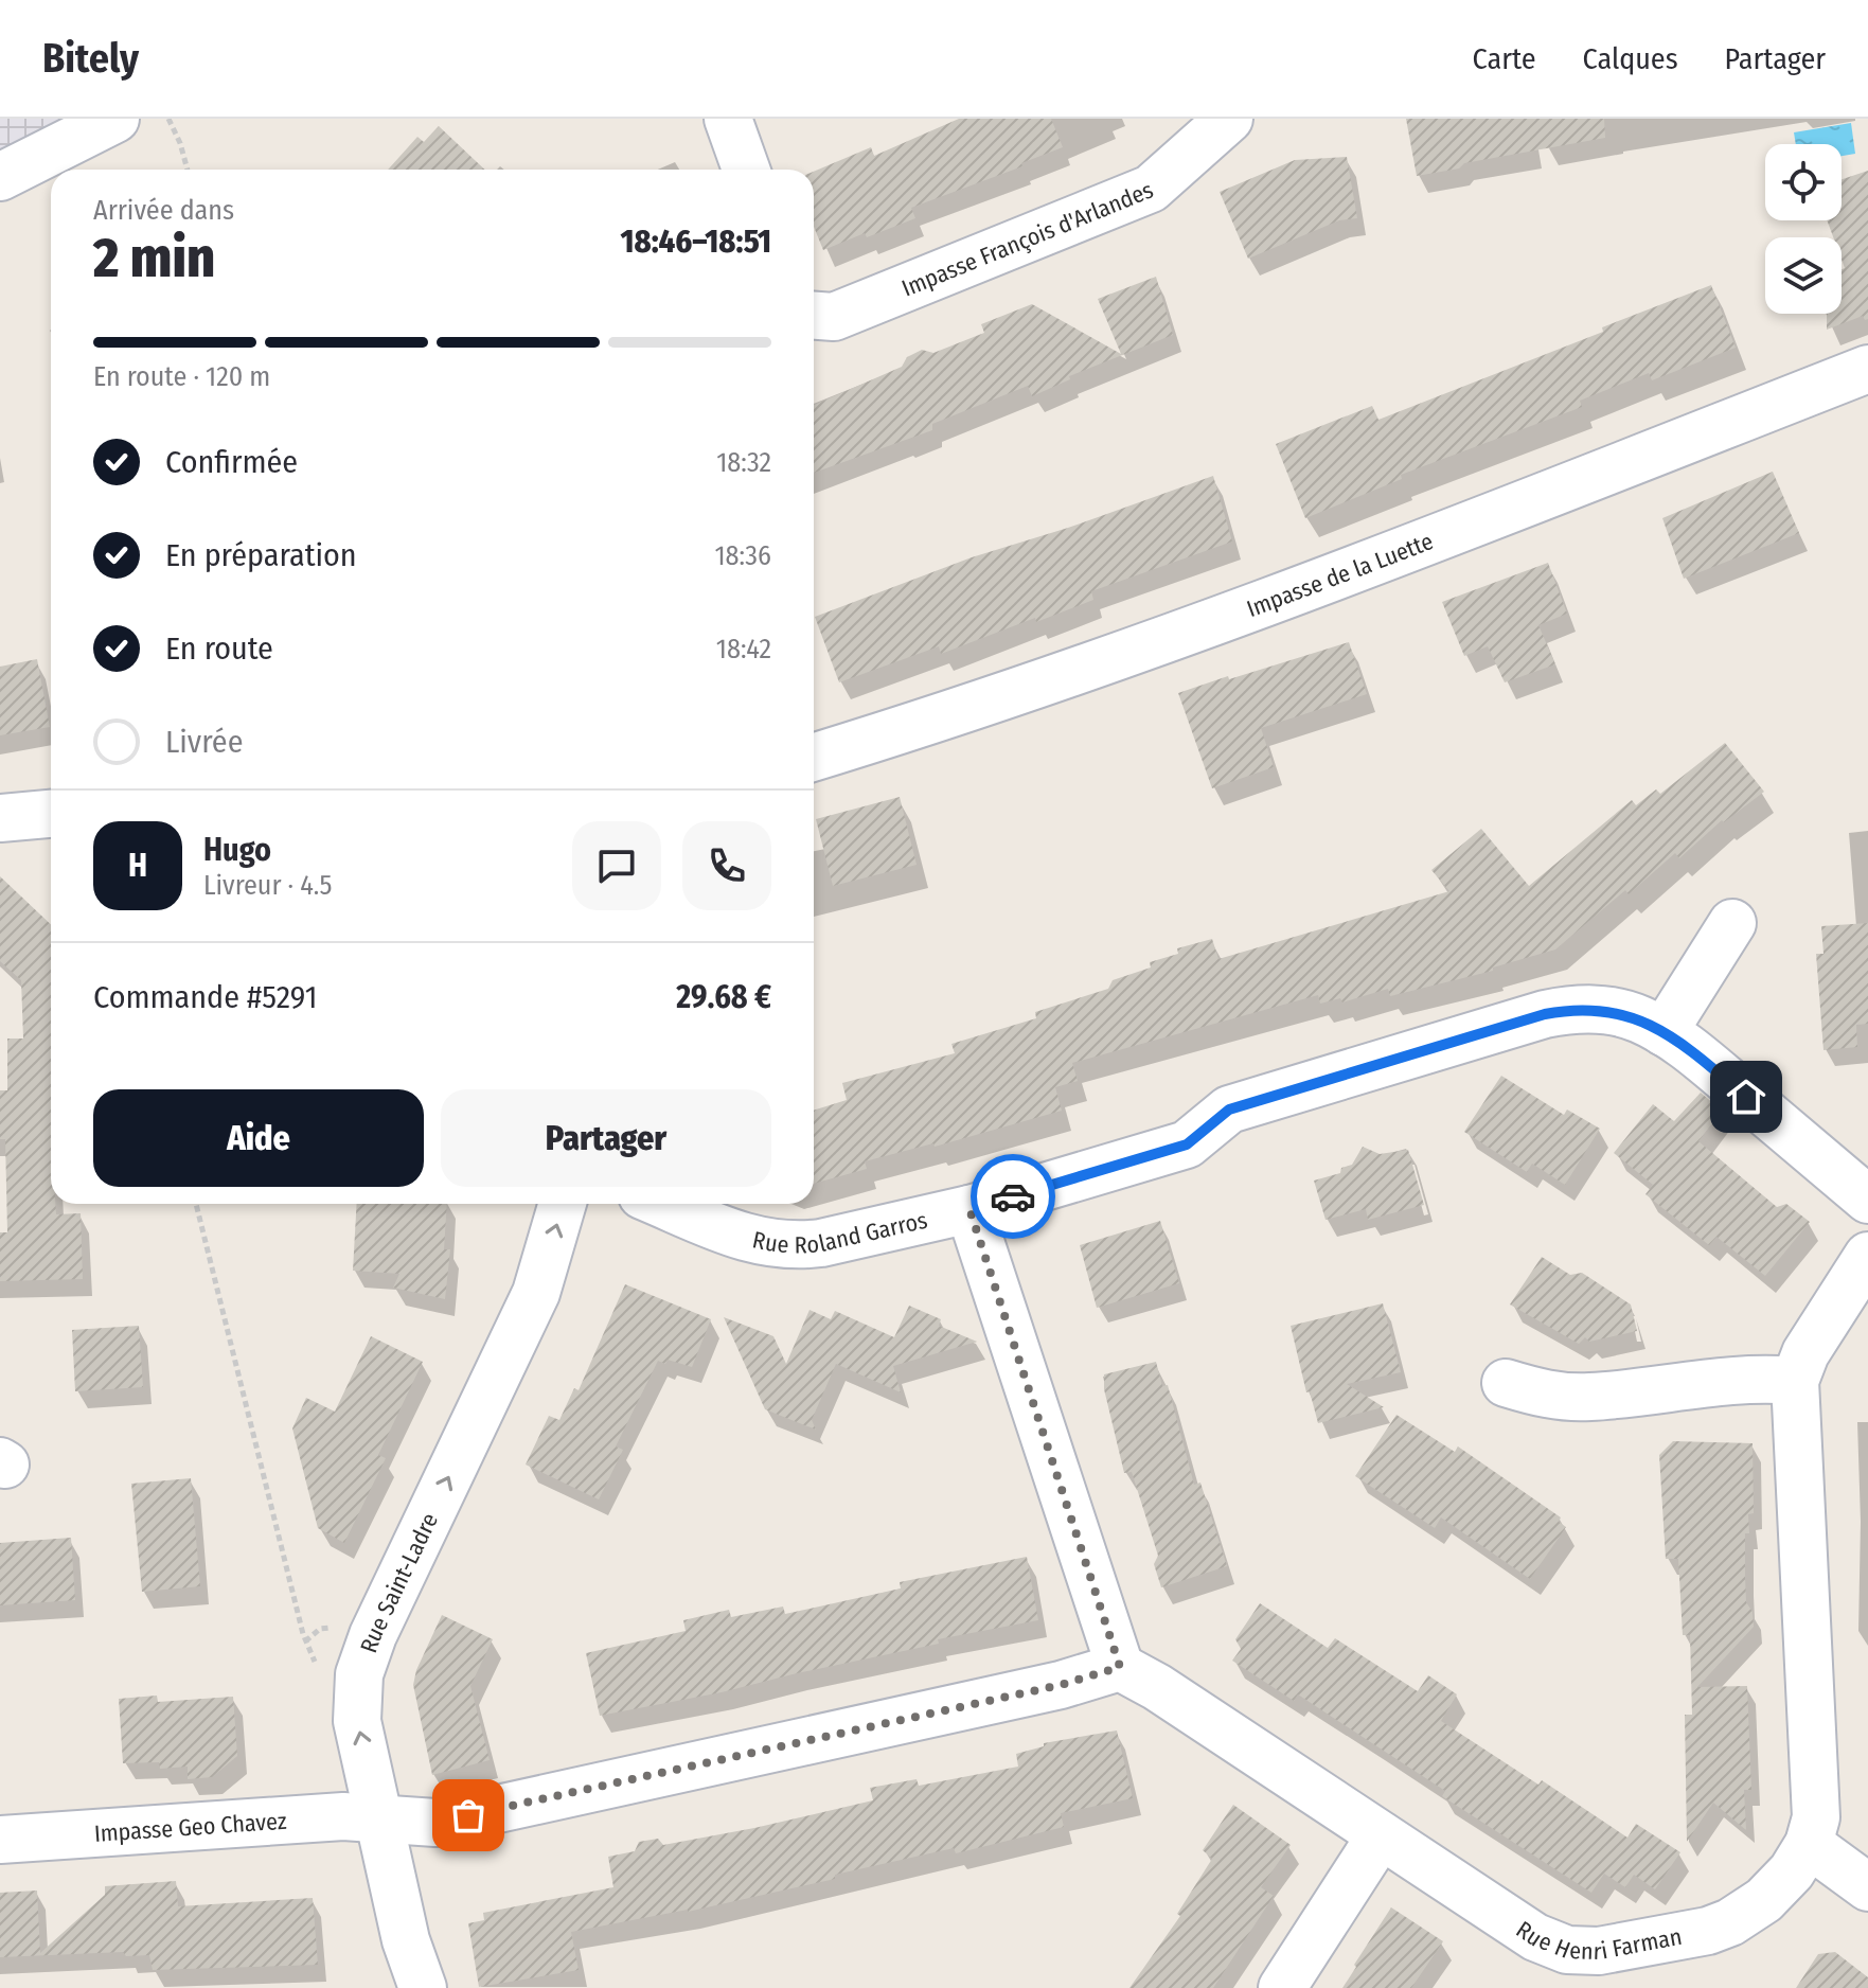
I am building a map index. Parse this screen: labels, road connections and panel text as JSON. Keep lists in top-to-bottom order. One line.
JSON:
{"streets":{"street":["Impasse François d'Arlandes","Impasse de la Luette","Rue Roland Garros","Rue Saint-Ladre","Impasse Geo Chavez","Rue Henri Farman"]},"crossings":[["Rue Saint-Ladre","Impasse Geo Chavez"]],"one_way":["Rue Saint-Ladre"],"page":{"header":"Bitely","nav":["Carte","Calques","Partager"],"heading":["2 min","Arrivée dans","18:46–18:51"],"panel":["Hugo","Livreur · 4.5","Commande #5291","29.68 €"],"bar":"En route · 120 m","list":[["Confirmée","18:32"],["En préparation","18:36"],["En route","18:42"],"Livrée"],"round":"H","buttons":["Aide","Partager"]}}
